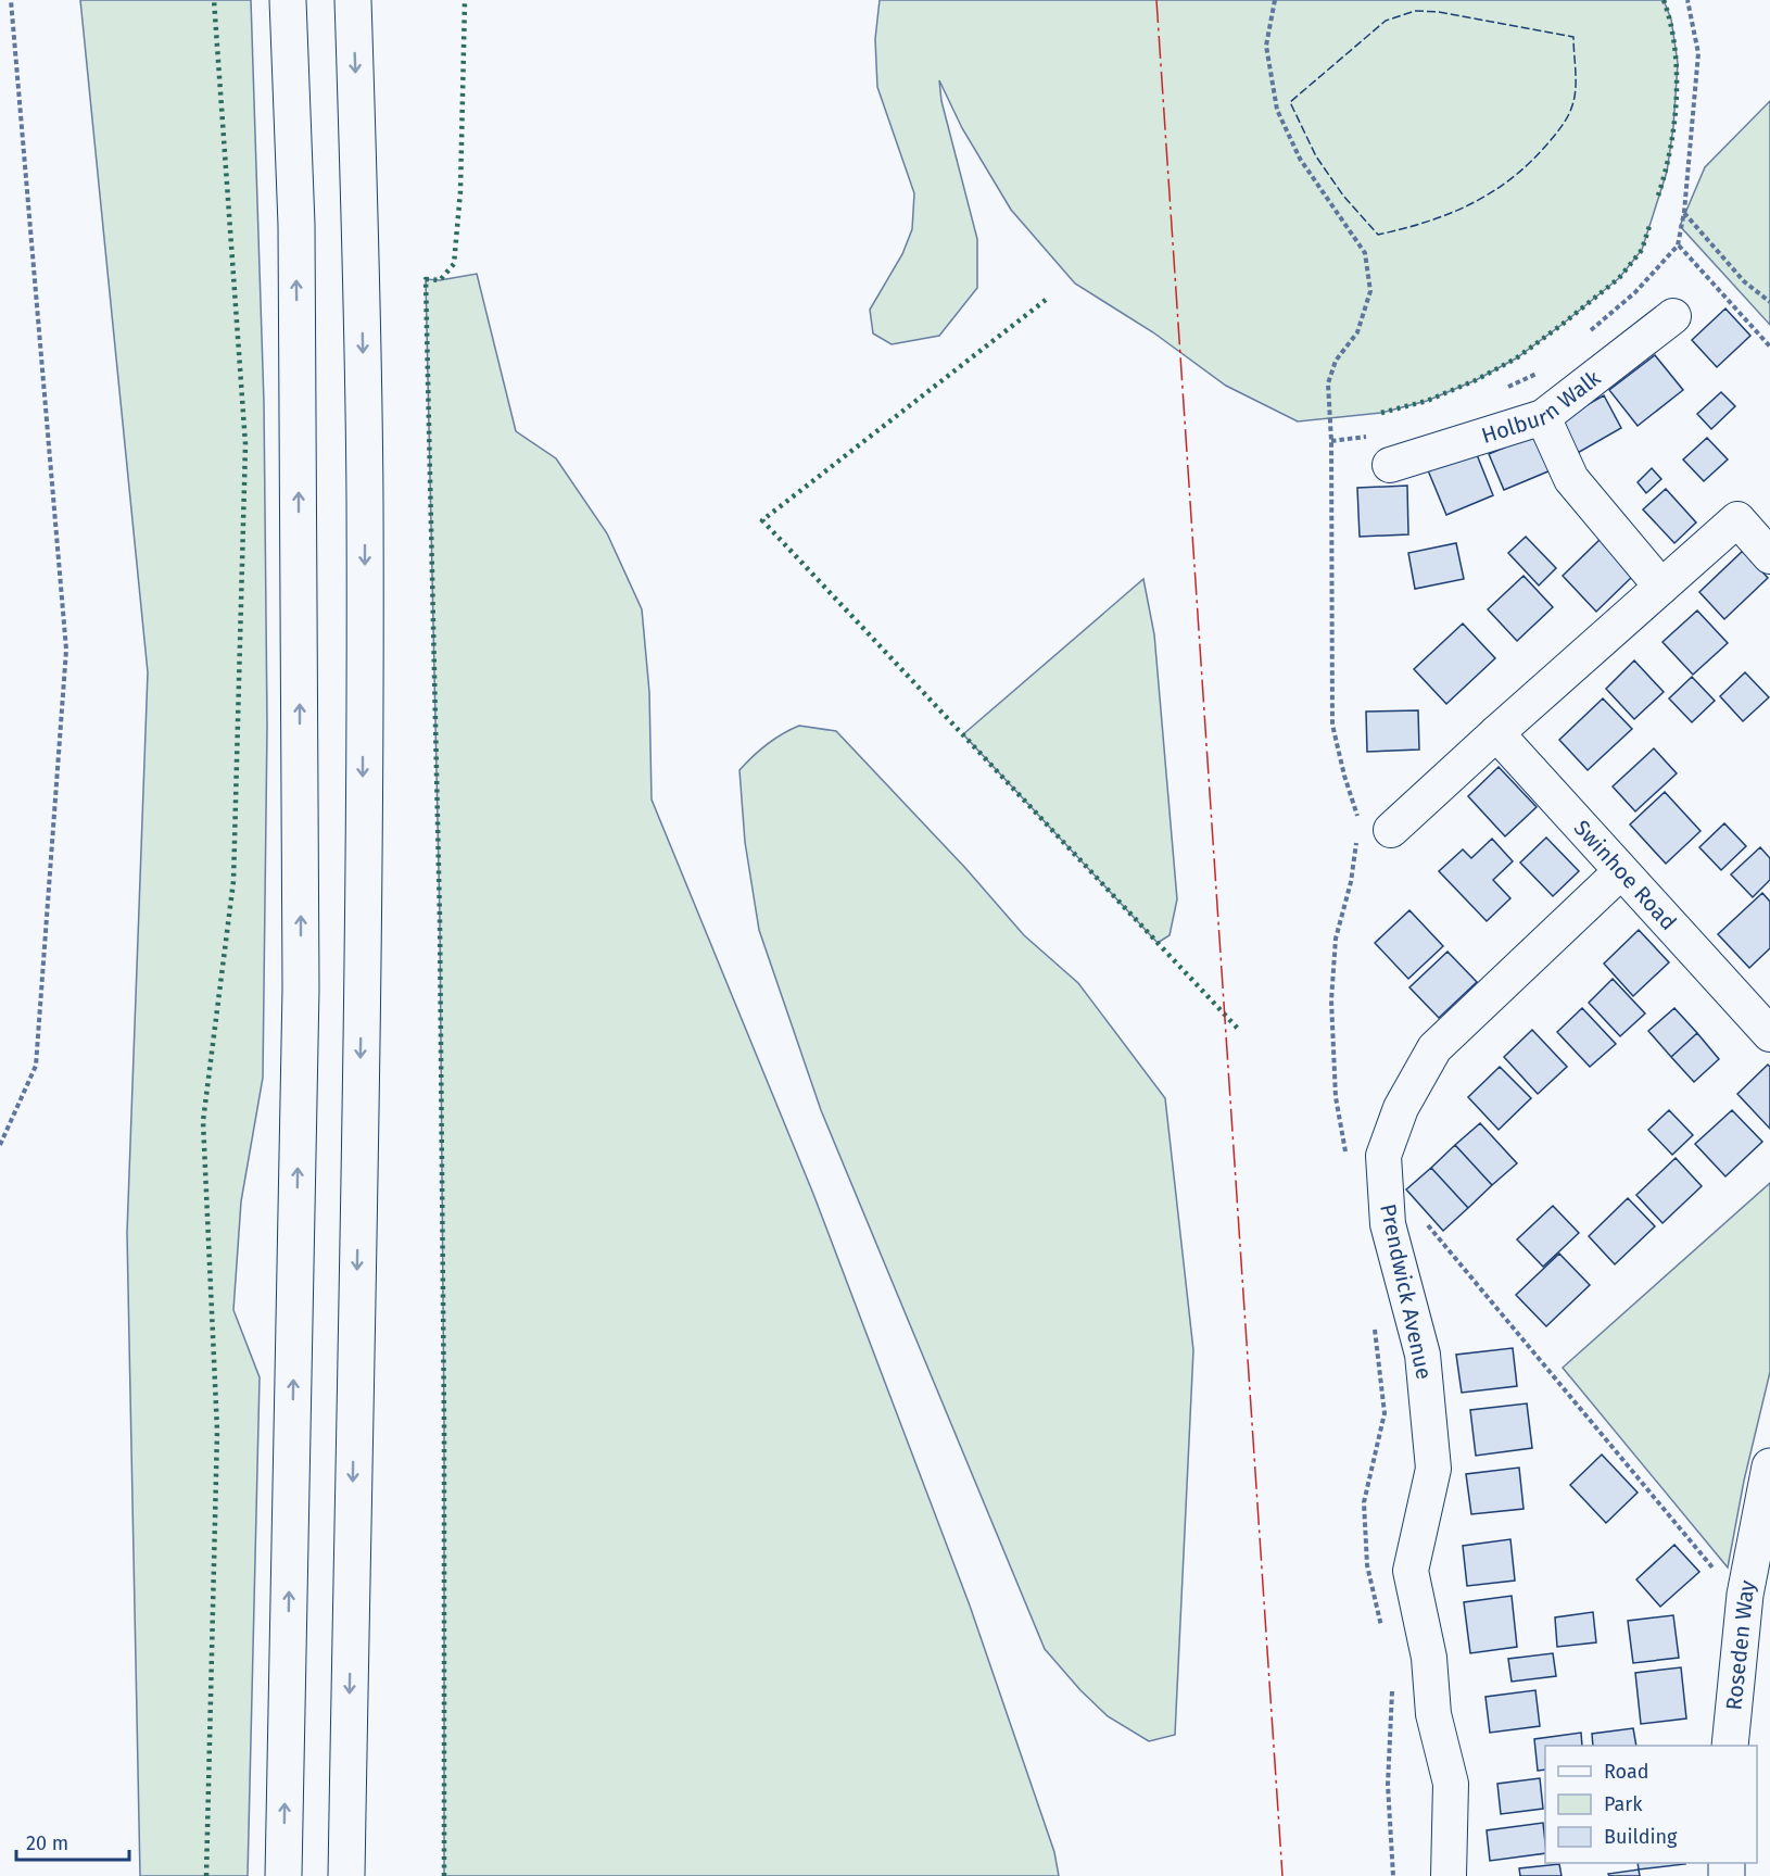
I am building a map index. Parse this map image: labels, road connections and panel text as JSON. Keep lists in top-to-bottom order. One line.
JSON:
{"streets":{"main road":["Roseden Way"],"street":["Holburn Walk","Swinhoe Road","Prendwick Avenue"]},"crossings":[["Swinhoe Road","Prendwick Avenue"]],"legend":["Road","Park","Building"],"scale_bar":"20 m"}
